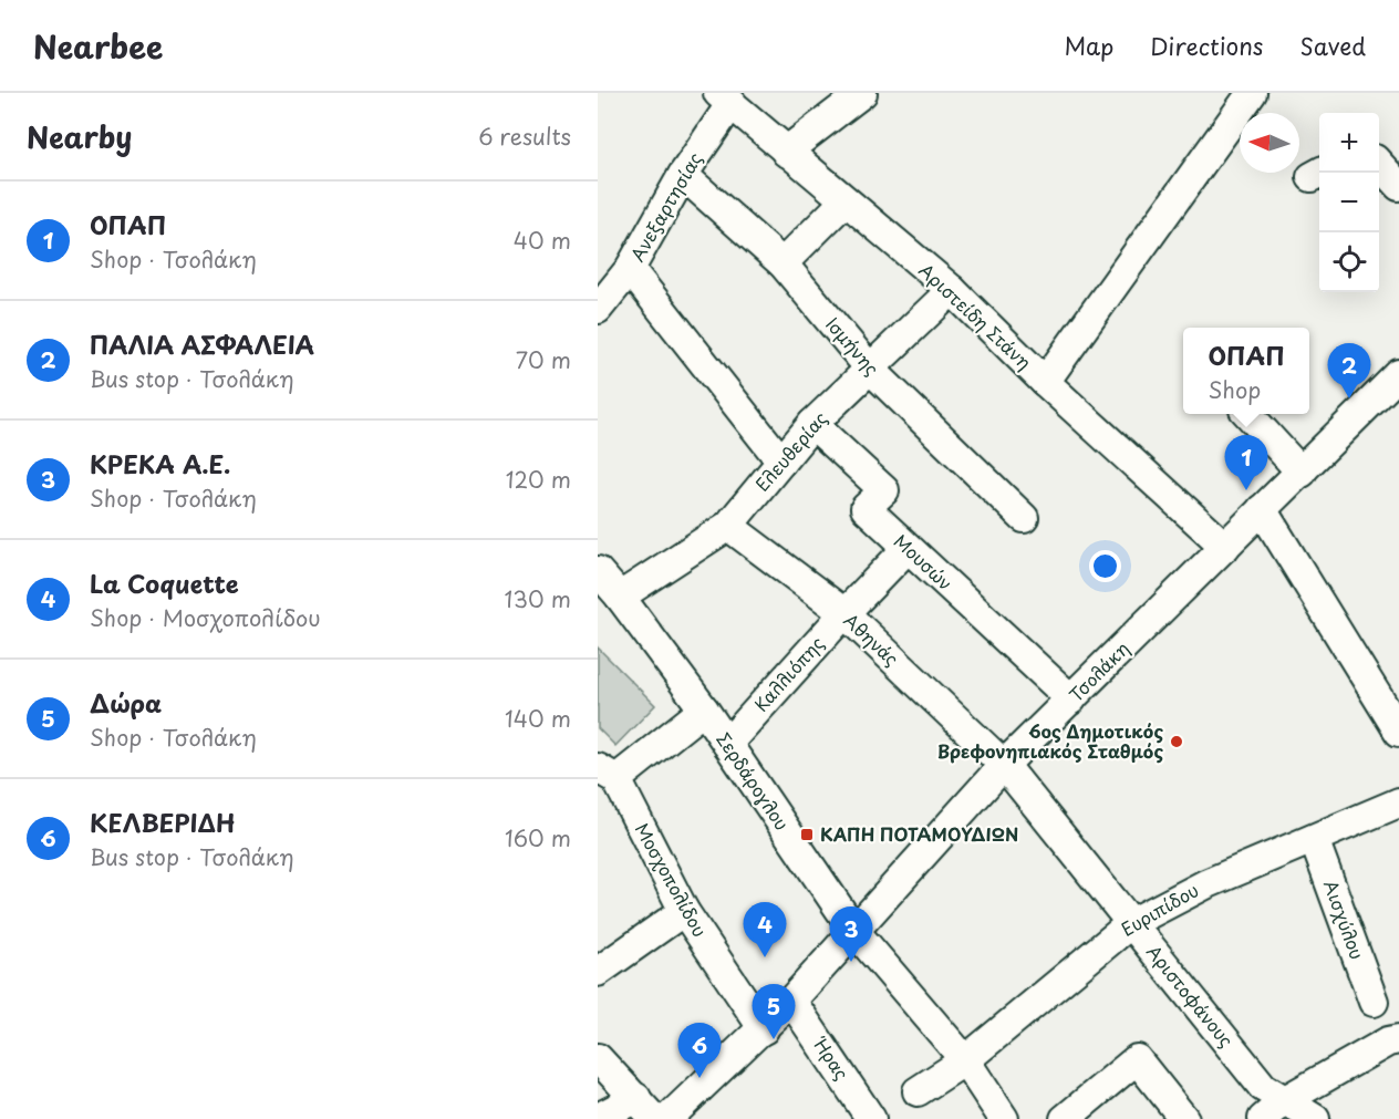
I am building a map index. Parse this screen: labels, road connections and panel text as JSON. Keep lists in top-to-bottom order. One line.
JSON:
{"streets":{"street":["Ανεξαρτησίας","Αριστείδη Στάνη","Ισμήνης","Ελευθερίας","Μουσών","Αθηνάς","Τσολάκη","Καλλιόπης","Σερδάρογλου","Μοσχοπολίδου","Ευριπίδου","Αισχύλου","Αριστοφάνους","Ήρας"]},"crossings":[["Ανεξαρτησίας","Αριστείδη Στάνη"],["Ανεξαρτησίας","Ισμήνης"],["Αριστείδη Στάνη","Ελευθερίας"],["Αριστείδη Στάνη","Τσολάκη"],["Ισμήνης","Ελευθερίας"],["Ελευθερίας","Μουσών"],["Ελευθερίας","Αθηνάς"],["Ελευθερίας","Σερδάρογλου"],["Μουσών","Τσολάκη"],["Μουσών","Καλλιόπης"],["Αθηνάς","Τσολάκη"],["Αθηνάς","Καλλιόπης"],["Αθηνάς","Αριστοφάνους"],["Τσολάκη","Σερδάρογλου"],["Τσολάκη","Μοσχοπολίδου"],["Τσολάκη","Αριστοφάνους"],["Τσολάκη","Ήρας"],["Καλλιόπης","Σερδάρογλου"],["Σερδάρογλου","Ευριπίδου"],["Ευριπίδου","Αισχύλου"],["Ευριπίδου","Αριστοφάνους"]],"places":{"other":["6ος Δημοτικός Βρεφονηπιακός Σταθμός"],"transit":["ΚΑΠΗ ΠΟΤΑΜΟΥΔΙΩΝ"]},"north":"left","page":{"header":"Nearbee","nav":["Map","Directions","Saved"],"heading":["Nearby","6 results"],"map_buttons":["+","−"],"list":[{"mark":"1","name":"ΟΠΑΠ","note":"Shop · Τσολάκη","value":"40 m"},{"mark":"2","name":"ΠΑΛΙΑ ΑΣΦΑΛΕΙΑ","note":"Bus stop · Τσολάκη","value":"70 m"},{"mark":"3","name":"ΚΡΕΚΑ Α.Ε.","note":"Shop · Τσολάκη","value":"120 m"},{"mark":"4","name":"La Coquette","note":"Shop · Μοσχοπολίδου","value":"130 m"},{"mark":"5","name":"Δώρα","note":"Shop · Τσολάκη","value":"140 m"},{"mark":"6","name":"ΚΕΛΒΕΡΙΔΗ","note":"Bus stop · Τσολάκη","value":"160 m"}],"popup":["ΟΠΑΠ","Shop"],"pins":["2","1","4","3","5","6"]}}
